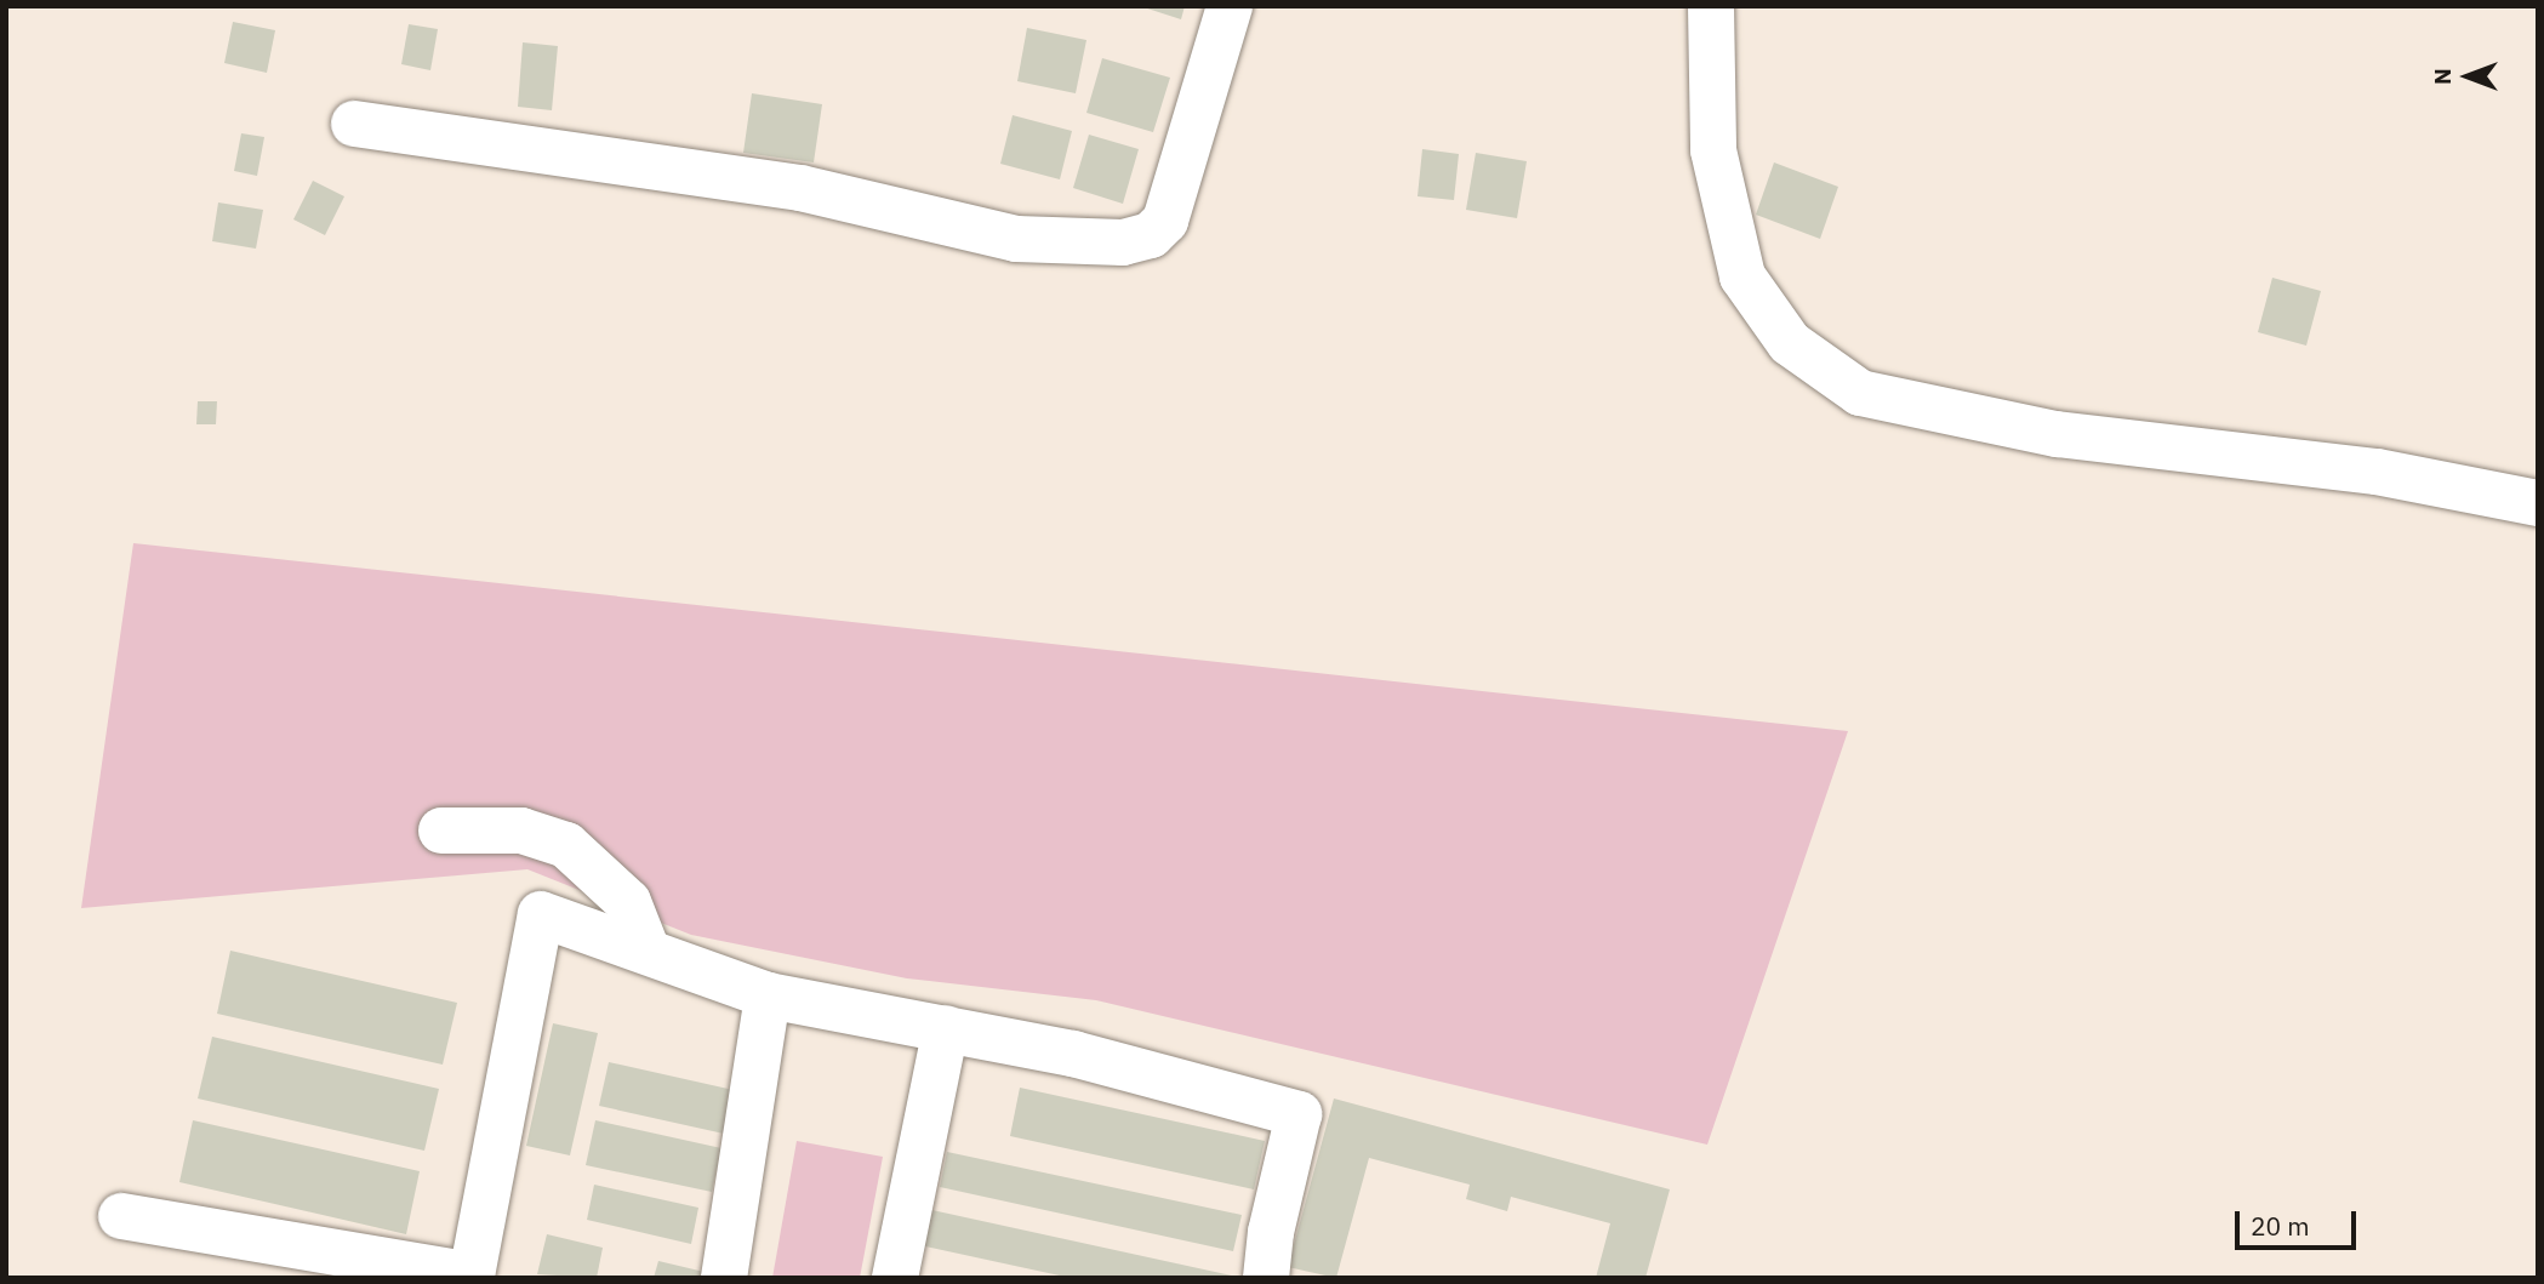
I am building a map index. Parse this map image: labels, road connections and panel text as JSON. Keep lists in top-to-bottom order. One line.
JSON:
{"scale_bar":"20 m","north":"left"}
